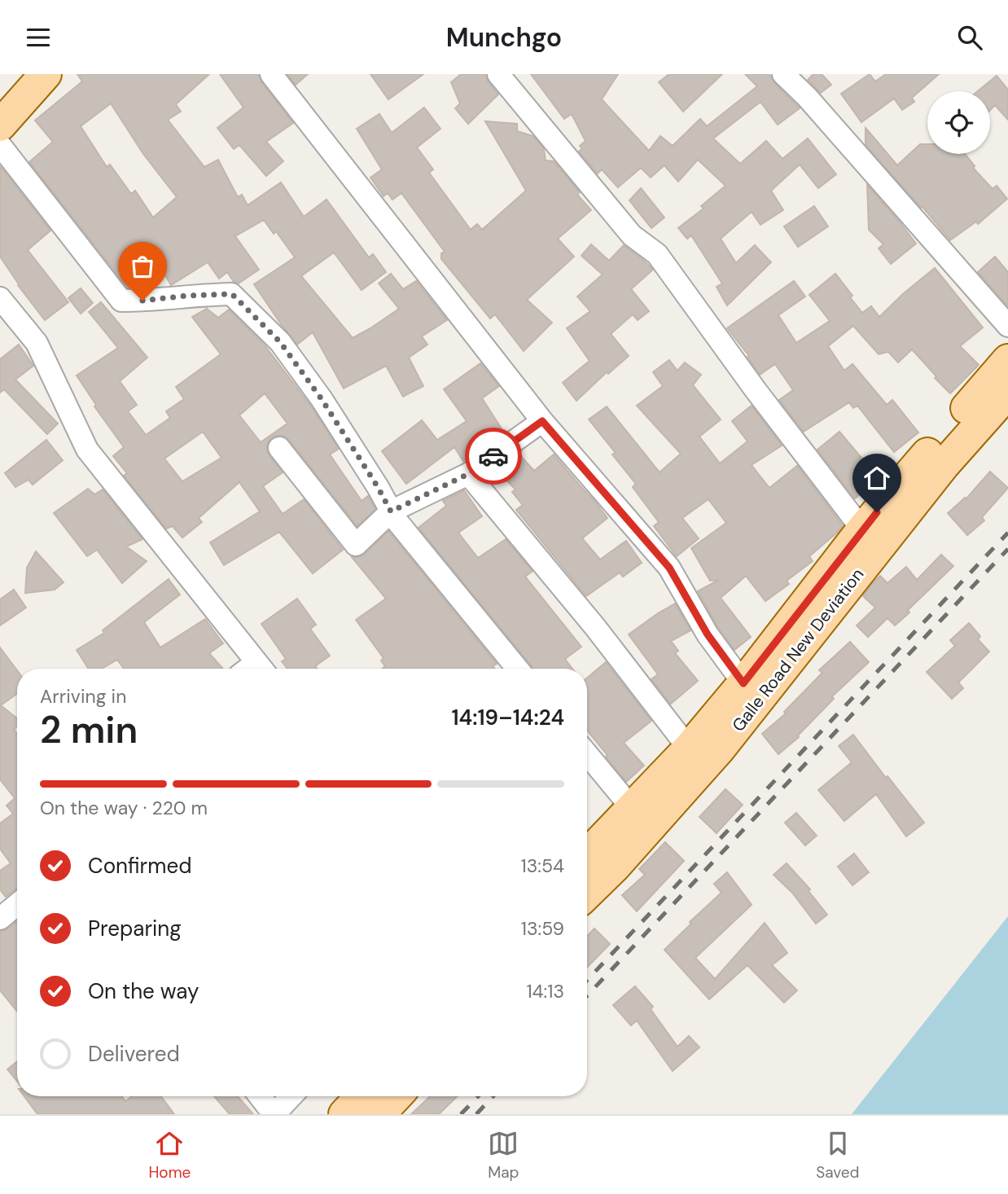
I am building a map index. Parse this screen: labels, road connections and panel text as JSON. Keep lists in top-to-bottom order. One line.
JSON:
{"streets":{"main road":["Galle Road New Deviation"]},"page":{"header":"Munchgo","heading":["2 min","Arriving in","14:19–14:24"],"bar":"On the way · 220 m","list":[["Confirmed","13:54"],["Preparing","13:59"],["On the way","14:13"],"Delivered"],"tabs":["Home","Map","Saved"]}}
